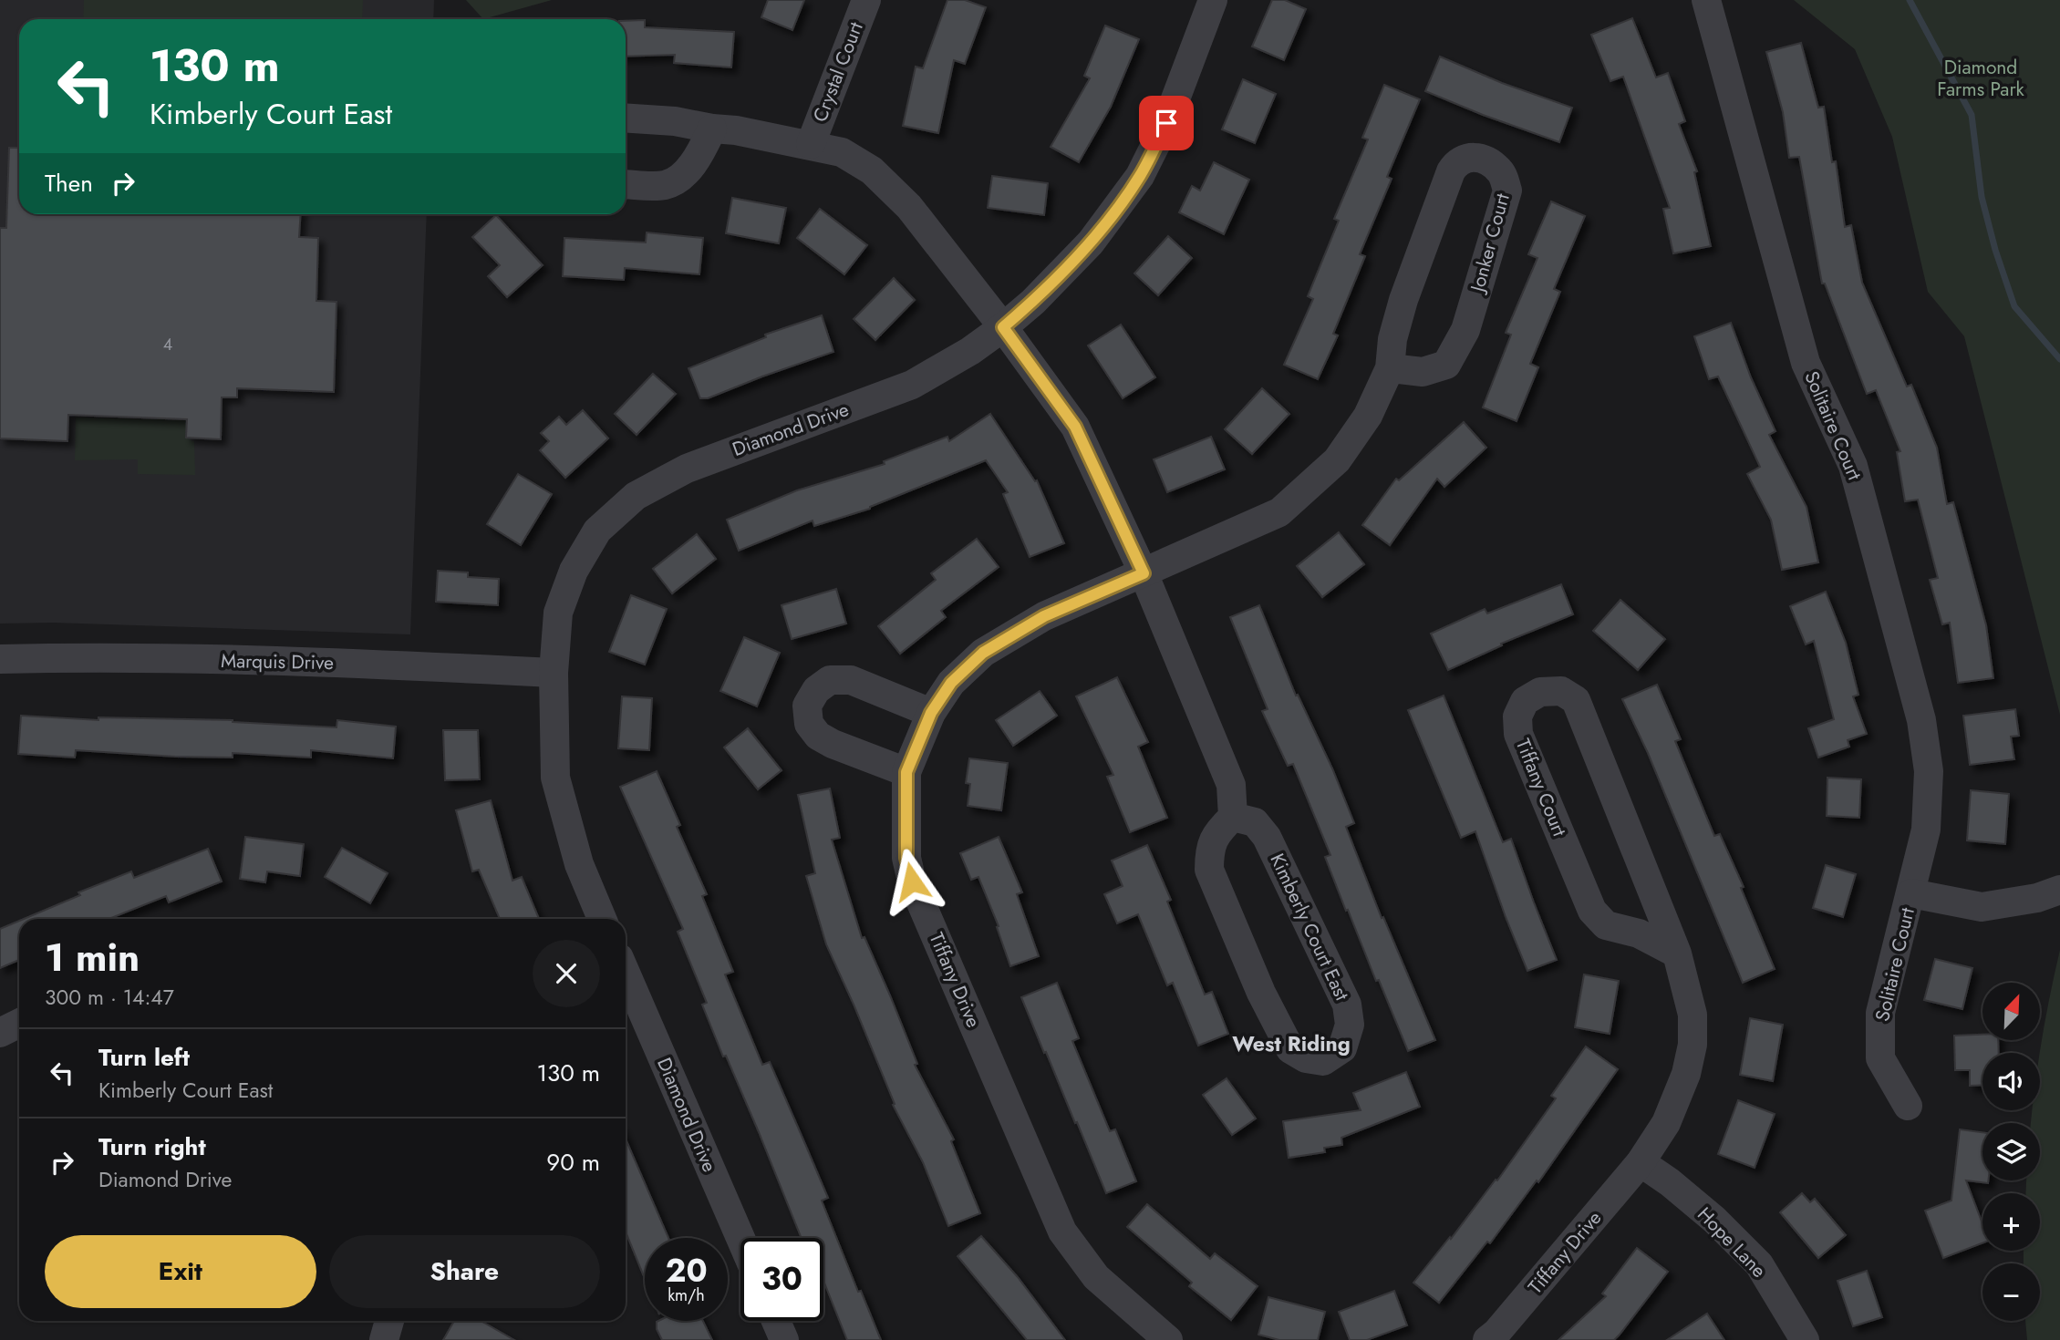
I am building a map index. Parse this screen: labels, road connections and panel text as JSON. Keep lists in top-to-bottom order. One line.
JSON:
{"streets":{"street":["Crystal Court","Jonker Court","Solitaire Court","Diamond Drive","Marquis Drive","Tiffany Court","Kimberly Court East","Tiffany Drive","Hope Lane"]},"crossings":[["Jonker Court","Tiffany Drive"],["Diamond Drive","Marquis Drive"],["Tiffany Court","Tiffany Drive"],["Tiffany Court","Hope Lane"],["Tiffany Drive","Hope Lane"]],"districts":["West Riding"],"parks":["Diamond Farms Park"],"house_numbers":["4"],"north":"top right","page":{"turn":["130 m","Kimberly Court East"],"then":"Then","heading":["1 min","300 m · 14:47"],"map_buttons":["+","−"],"list":[{"name":"Turn left","note":"Kimberly Court East","value":"130 m"},{"name":"Turn right","note":"Diamond Drive","value":"90 m"}],"buttons":["Exit","Share"],"speed":"20 km/h","limit":"30"}}
